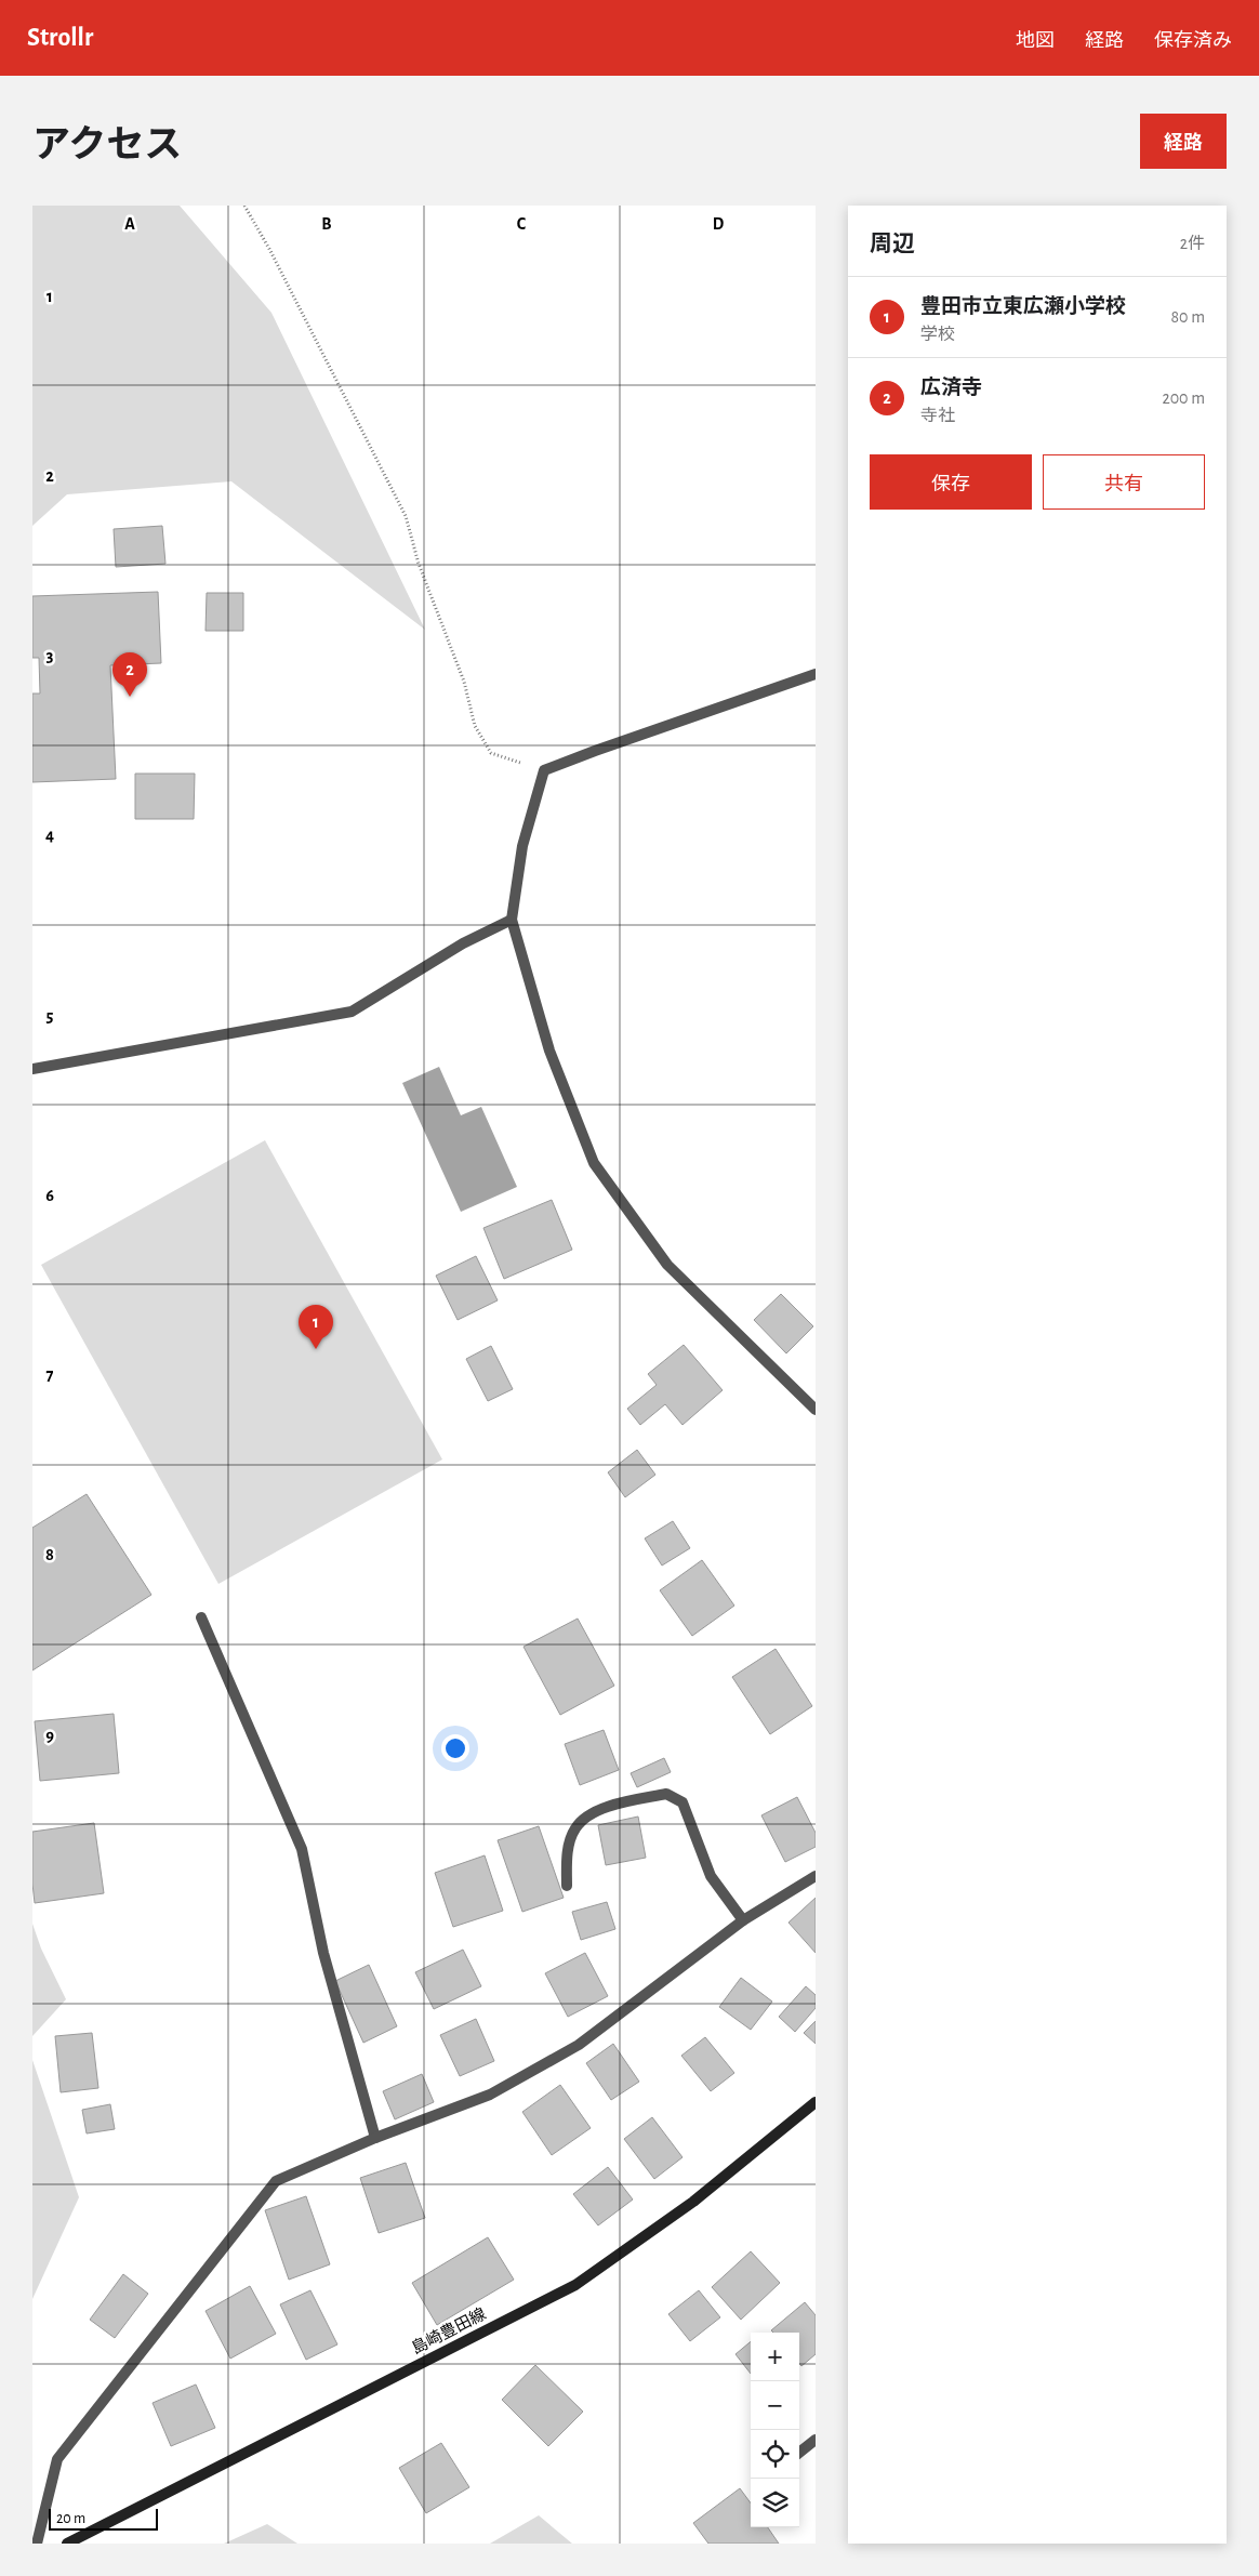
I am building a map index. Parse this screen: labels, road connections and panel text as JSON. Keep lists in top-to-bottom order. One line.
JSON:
{"streets":{"main road":["島崎豊田線"]},"scale_bar":"20 m","page":{"header":"Strollr","nav":["地図","経路","保存済み"],"title":"アクセス","buttons":["経路",["保存","共有"]],"heading":["周辺","2件"],"list":[{"mark":"1","name":"豊田市立東広瀬小学校","note":"学校","value":"80 m"},{"mark":"2","name":"広済寺","note":"寺社","value":"200 m"}],"pins":["2","1"],"map_buttons":["+","−"],"scale":"20 m"},"grid":{"columns":["A","B","C","D"],"rows":["1","2","3","4","5","6","7","8","9"]}}
